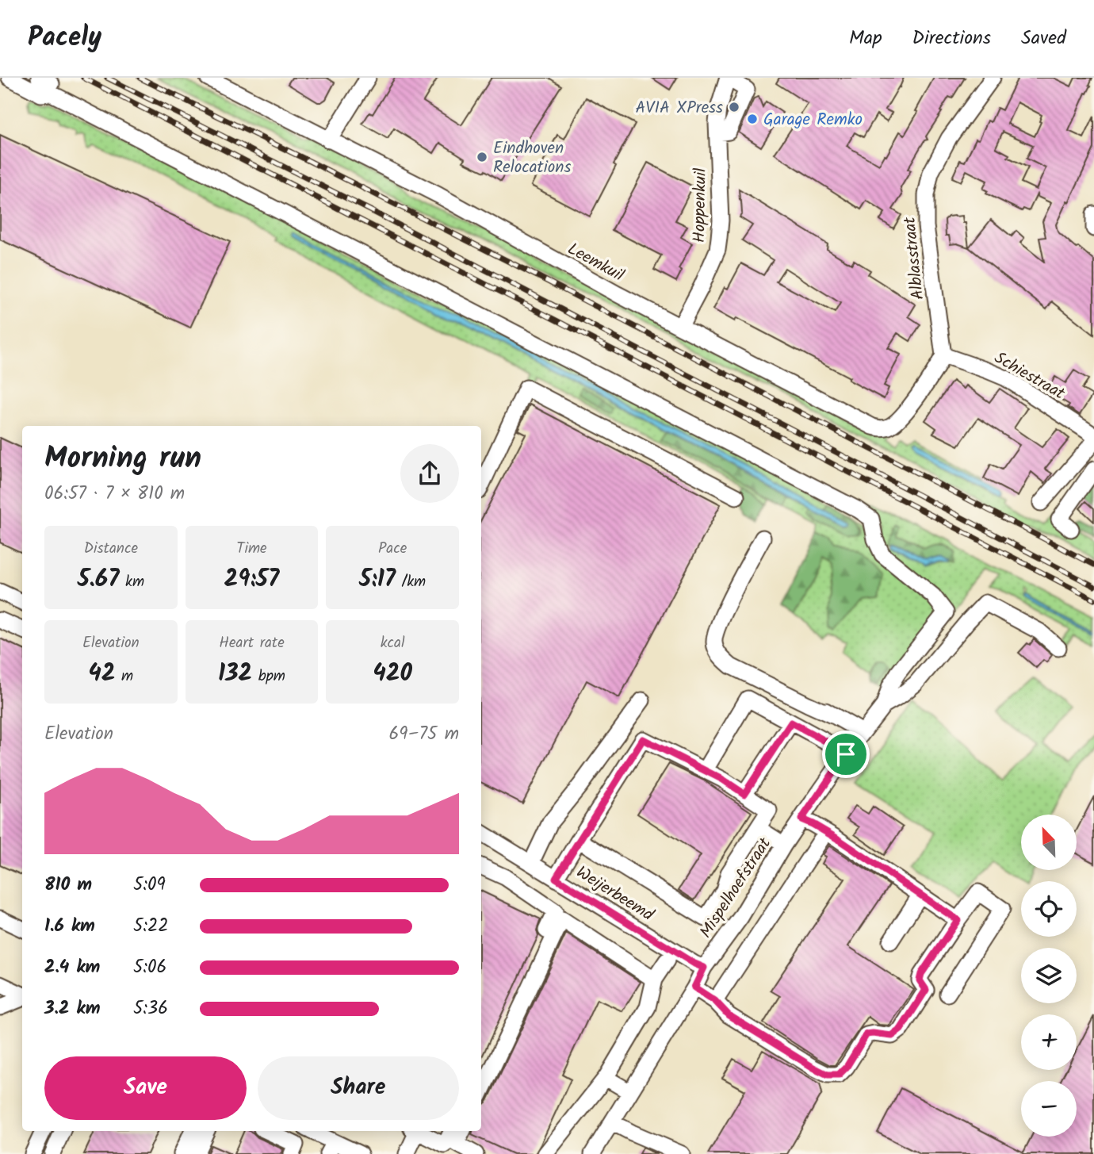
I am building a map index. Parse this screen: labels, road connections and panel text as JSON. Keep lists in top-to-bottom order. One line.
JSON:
{"streets":{"street":["Hoppenkuil","Alblasstraat","Leemkuil","Schiestraat","Mispelhoefstraat","Weijerbeemd"]},"crossings":[["Hoppenkuil","Leemkuil"],["Alblasstraat","Leemkuil"],["Alblasstraat","Schiestraat"],["Leemkuil","Schiestraat"],["Mispelhoefstraat","Weijerbeemd"]],"places":["AVIA XPress","Garage Remko","Eindhoven Relocations"],"north":"top left","page":{"header":"Pacely","nav":["Map","Directions","Saved"],"heading":["Morning run","06:57 · 7 × 810 m"],"stats":[["Distance","5.67 km"],["Time","29:57"],["Pace","5:17 /km"],["Elevation","42 m"],["Heart rate","132 bpm"],["kcal","420"]],"chart":["Elevation","69–75 m"],"map_buttons":["+","−"],"list":[{"name":"810 m","note":"5:09"},{"name":"1.6 km","note":"5:22"},{"name":"2.4 km","note":"5:06"},{"name":"3.2 km","note":"5:36"}],"buttons":["Save","Share"]}}
